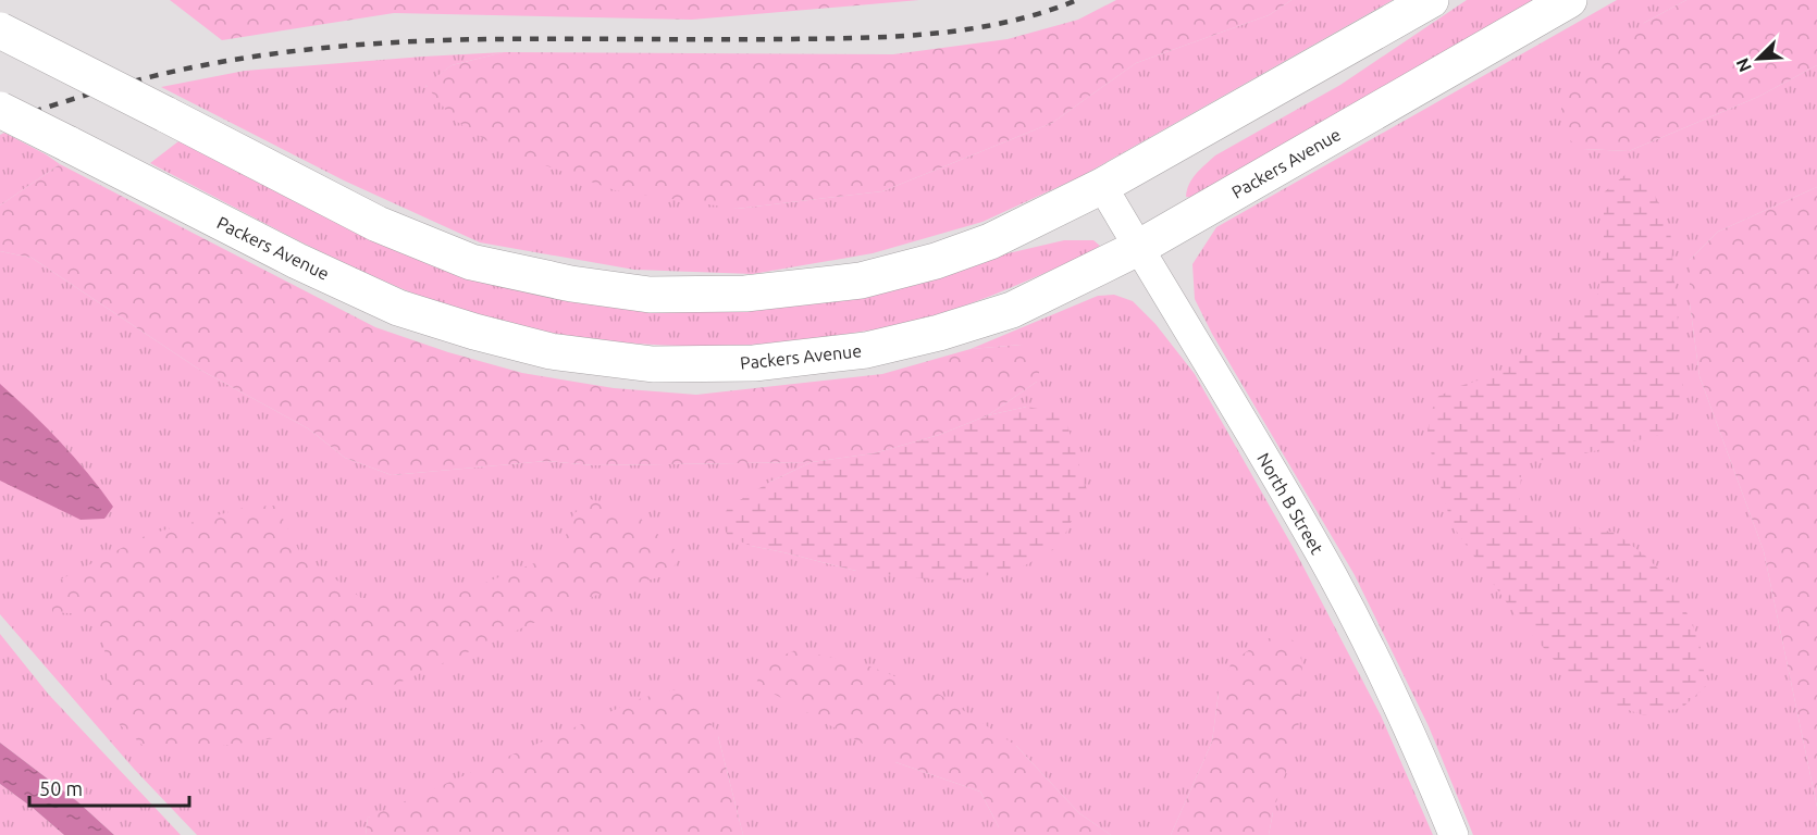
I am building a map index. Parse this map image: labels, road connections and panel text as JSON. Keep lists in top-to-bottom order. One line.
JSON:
{"streets":{"main road":["Packers Avenue"],"street":["North B Street"]},"crossings":[["Packers Avenue","North B Street"]],"scale_bar":"50 m","north":"bottom left"}
